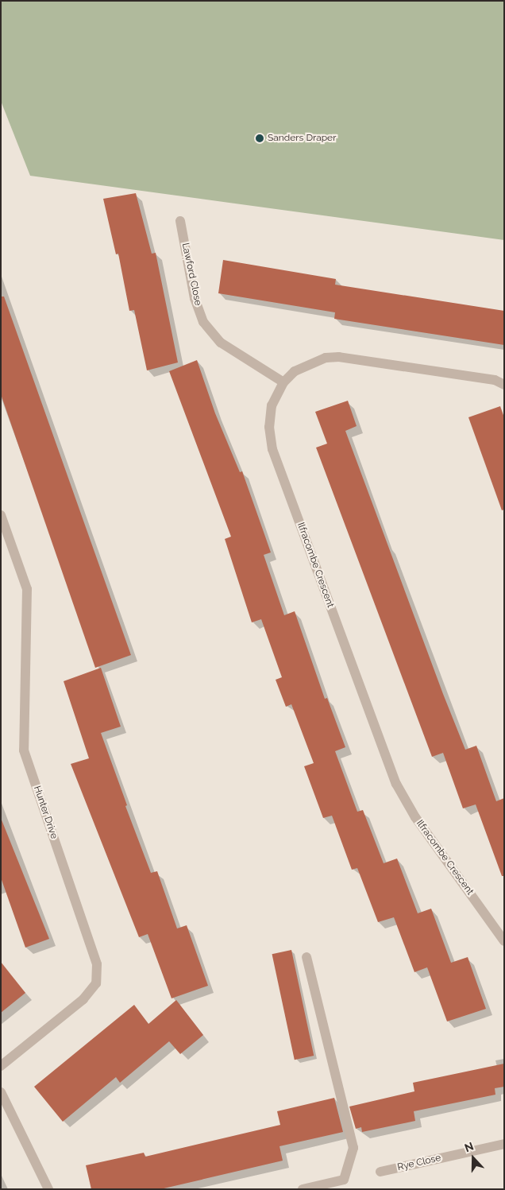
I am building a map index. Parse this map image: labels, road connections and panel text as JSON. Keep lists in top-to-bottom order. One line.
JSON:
{"streets":{"street":["Lawford Close","Ilfracombe Crescent","Hunter Drive","Rye Close"]},"crossings":[["Lawford Close","Ilfracombe Crescent"]],"places":["Sanders Draper"],"north":"top"}
